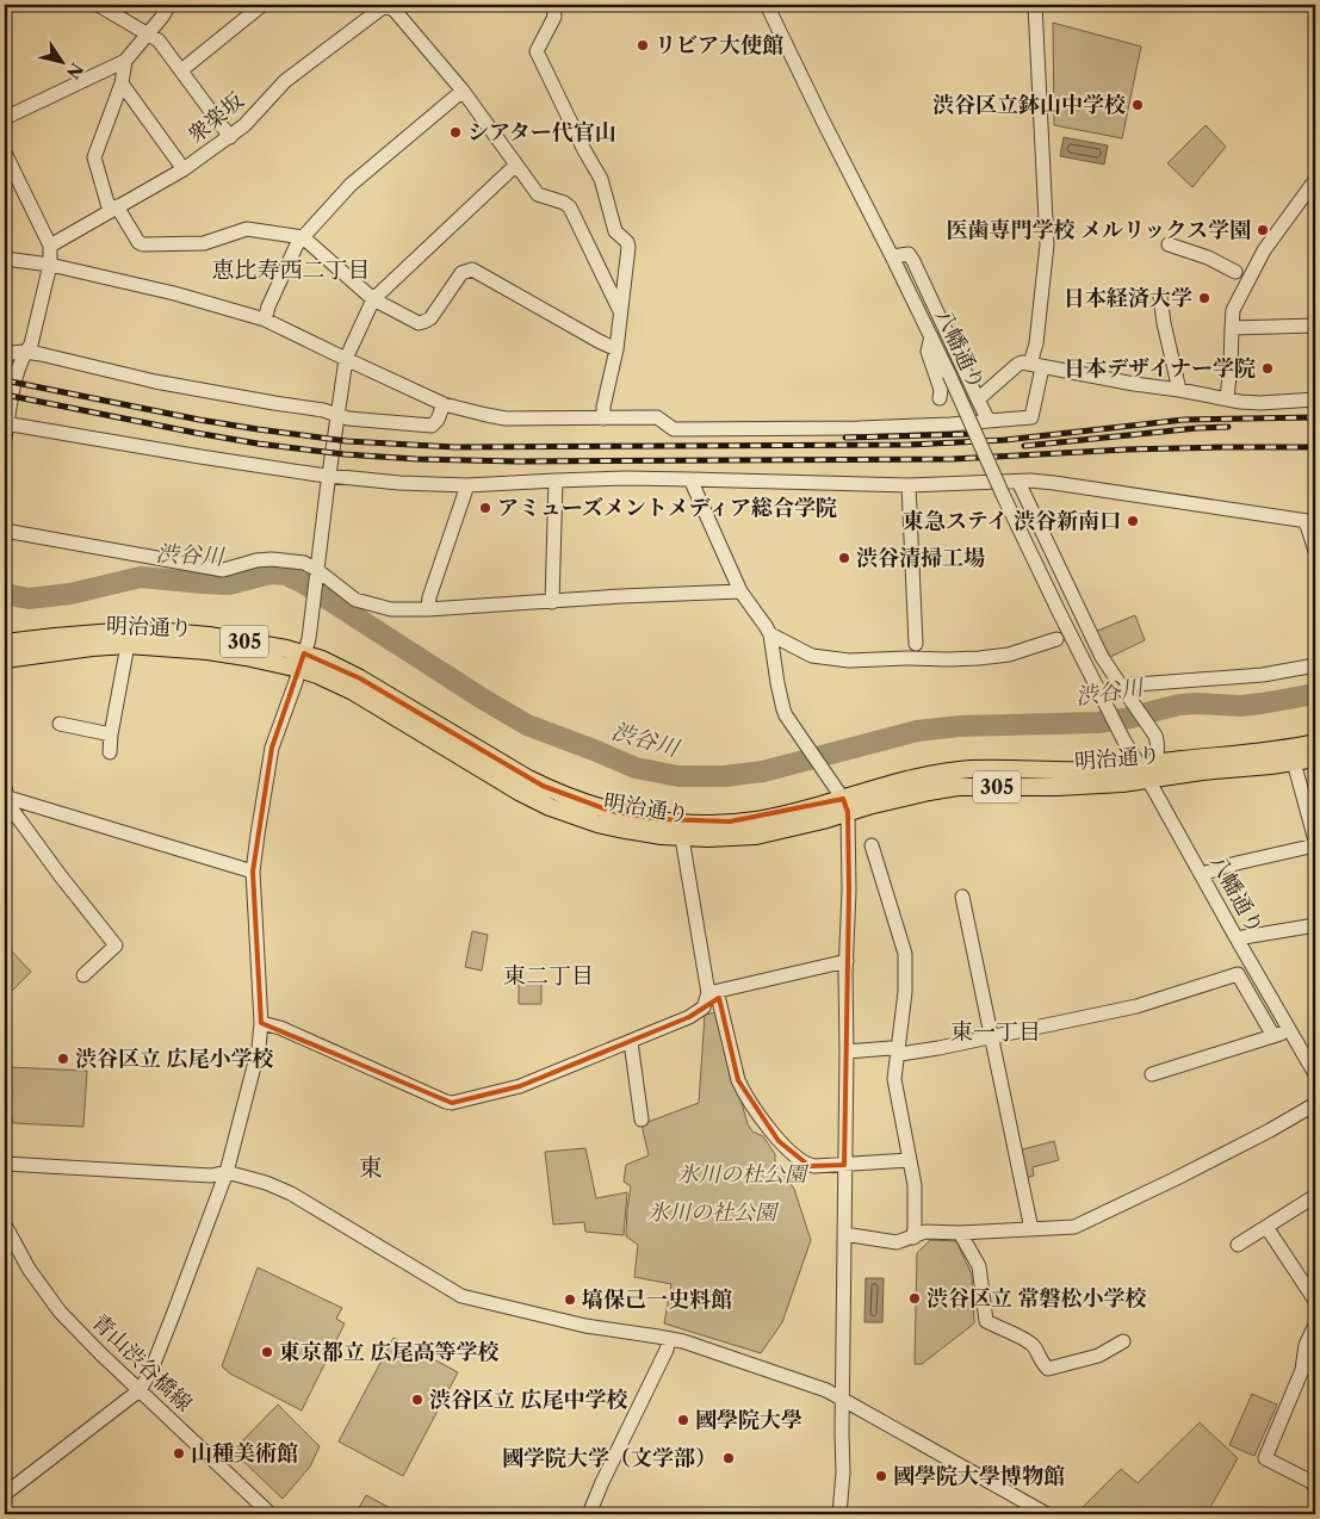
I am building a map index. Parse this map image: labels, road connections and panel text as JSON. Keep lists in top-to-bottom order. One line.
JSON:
{"streets":{"main road":["明治通り","305"],"street":["衆楽坂","八幡通り","青山渋谷橋線"]},"crossings":[["八幡通り","明治通り"]],"districts":["恵比寿西二丁目","東二丁目","東一丁目","東"],"water":["渋谷川"],"parks":["氷川の杜公園","氷川の社公園"],"places":["リビア大使館","渋谷区立鉢山中学校","シアター代官山","医歯専門学校 メルリックス学園","日本経済大学","日本デザイナー学院","アミューズメントメディア総合学院","東急ステイ 渋谷新南口","渋谷清掃工場","渋谷区立 広尾小学校","渋谷区立 常磐松小学校","塙保己一史料館","東京都立 広尾高等学校","渋谷区立 広尾中学校","國學院大學","山種美術館","國学院大学（文学部）","國學院大學博物館"],"north":"bottom right"}
